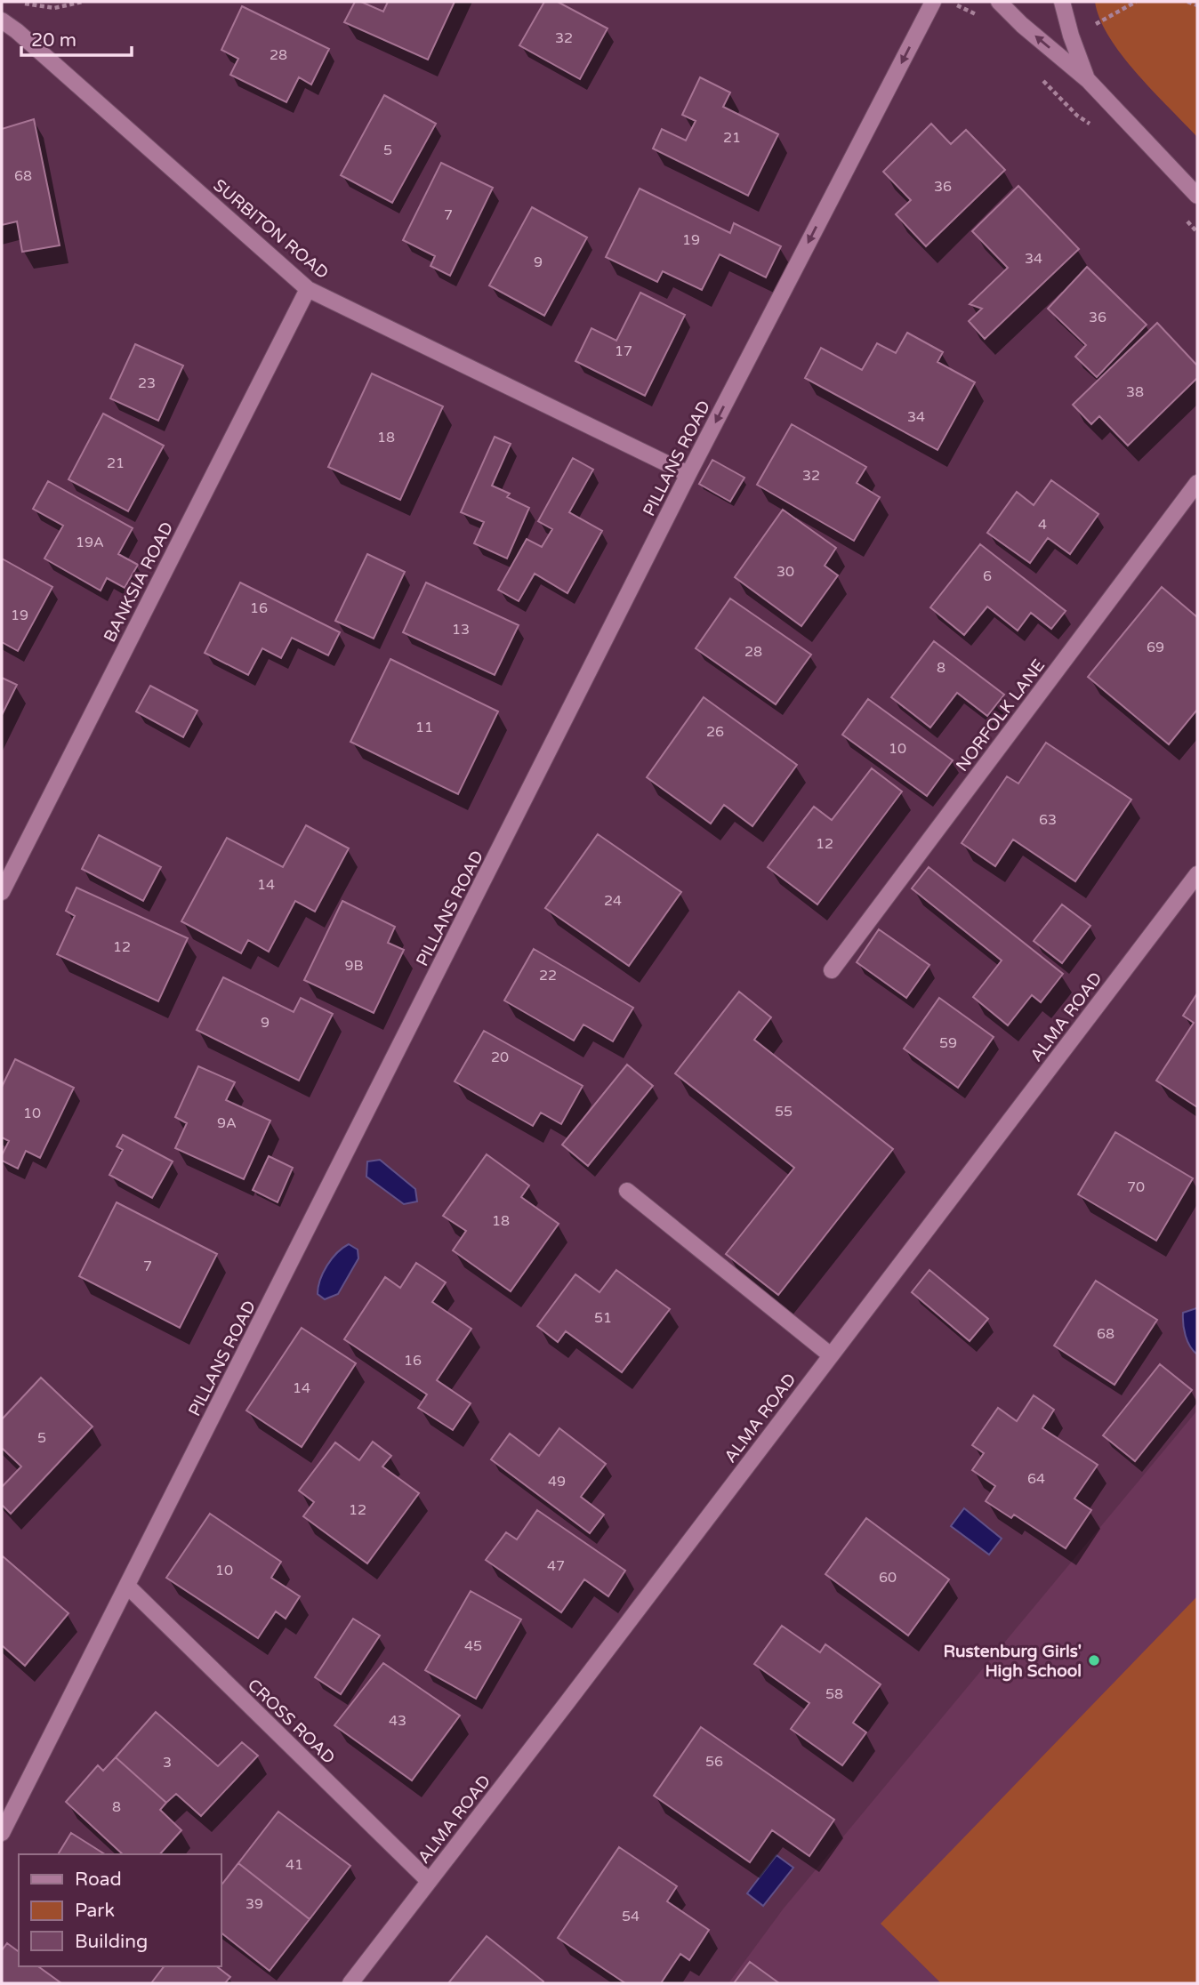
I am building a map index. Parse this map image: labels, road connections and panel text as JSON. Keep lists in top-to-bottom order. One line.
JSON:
{"streets":{"street":["SURBITON ROAD","PILLANS ROAD","BANKSIA ROAD","NORFOLK LANE","ALMA ROAD","CROSS ROAD"]},"crossings":[["SURBITON ROAD","PILLANS ROAD"],["SURBITON ROAD","BANKSIA ROAD"],["PILLANS ROAD","CROSS ROAD"],["ALMA ROAD","CROSS ROAD"]],"places":["Rustenburg Girls' High School"],"house_numbers":["32","28","21","5","68","36","7","19","34","9","36","17","23","38","34","18","21","32","4","19A","30","6","16","19","13","69","28","8","11","26","10","63","12","14","24","12","9B","22","9","59","20","55","10","9A","70","18","7","51","68","16","14","5","64","49","12","47","10","60","45","58","43","56","3","8","41","39","54"],"legend":["Road","Park","Building"],"scale_bar":"20 m"}
